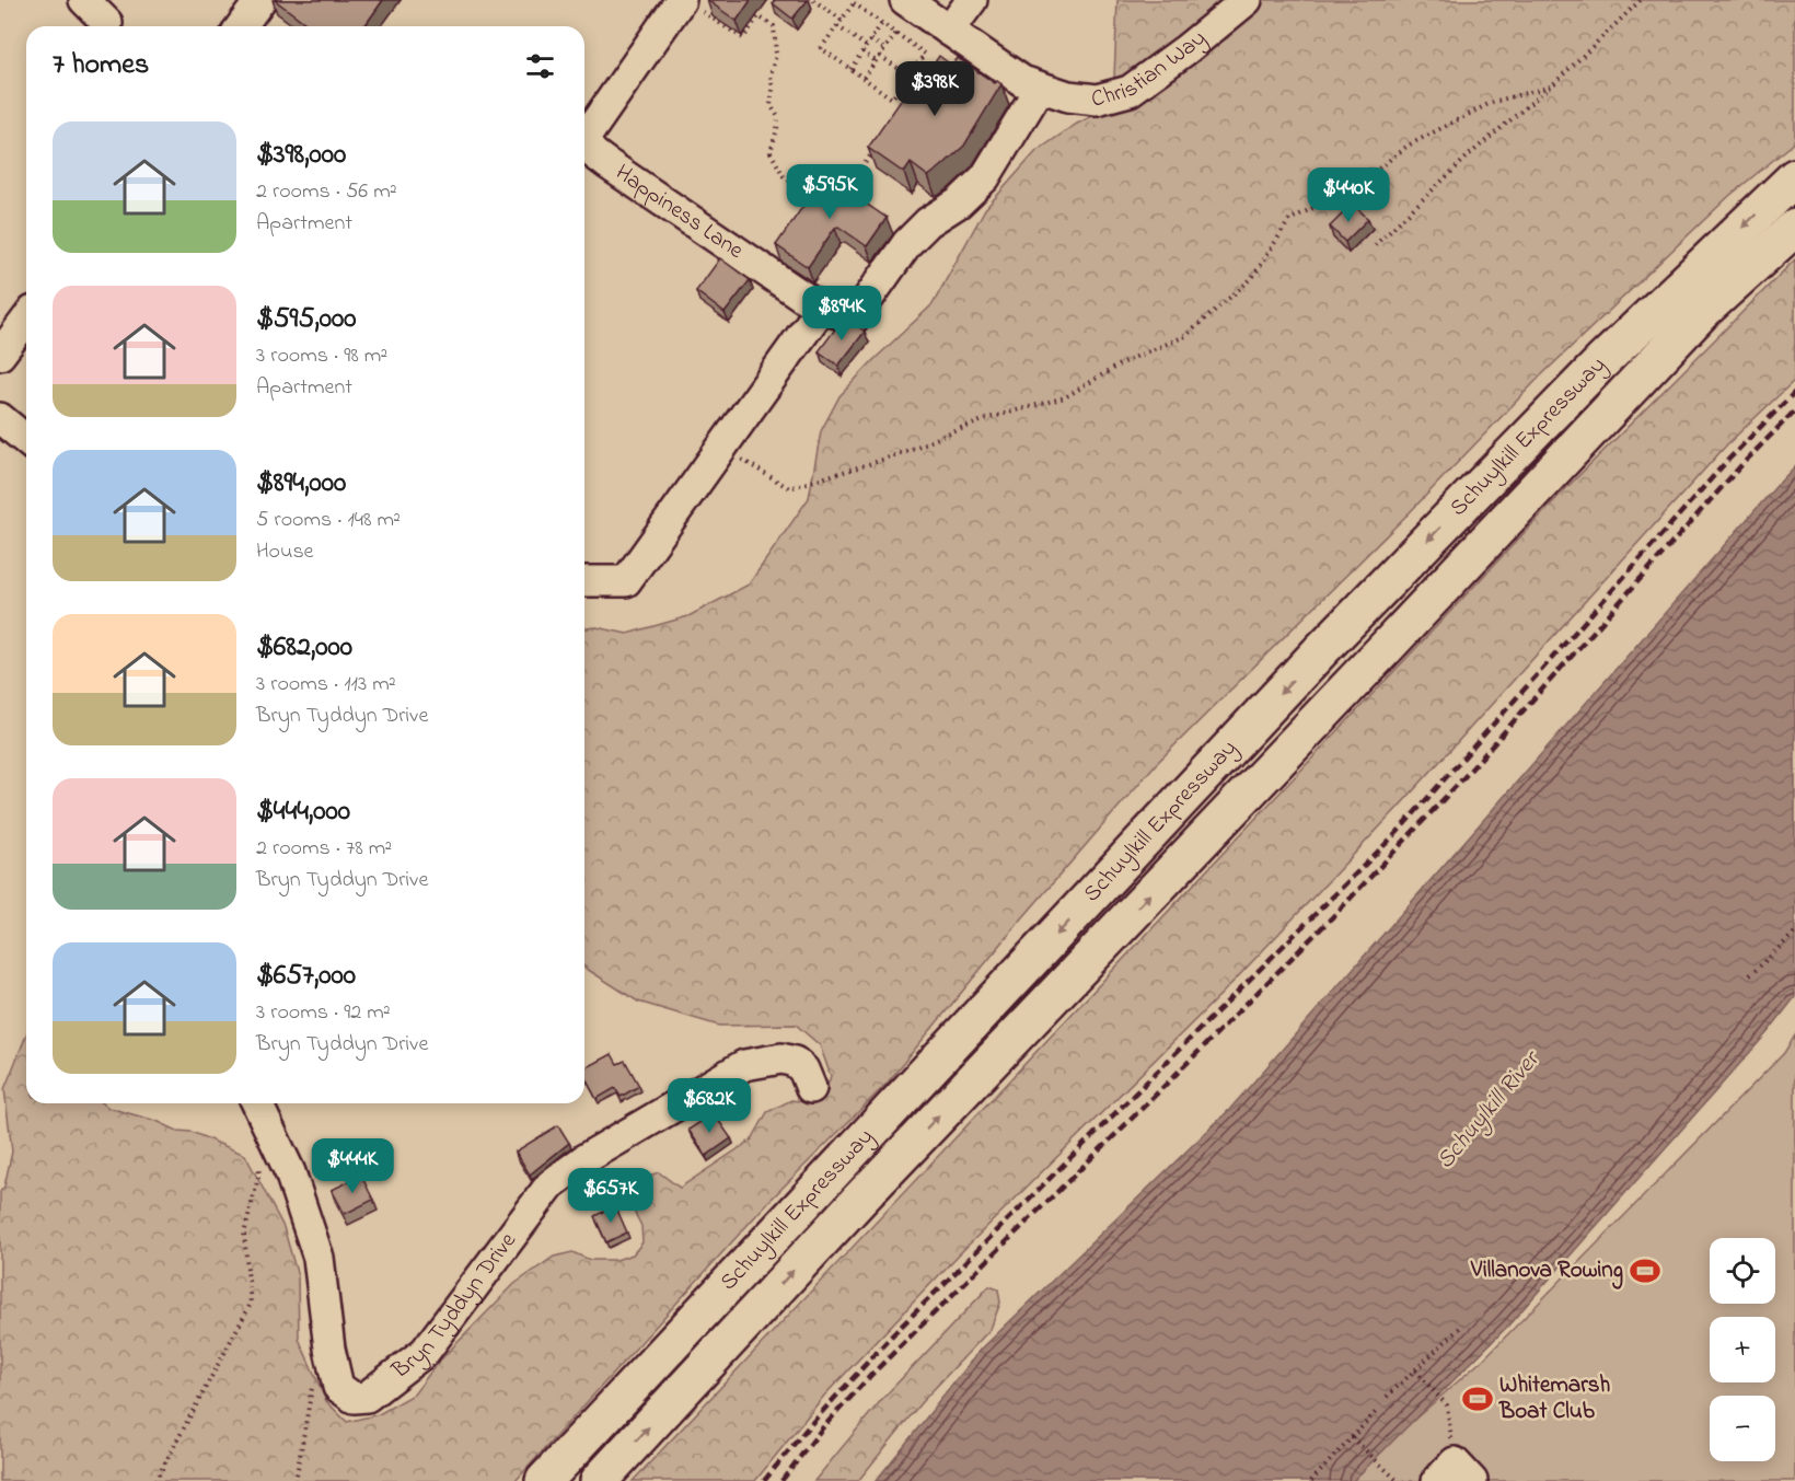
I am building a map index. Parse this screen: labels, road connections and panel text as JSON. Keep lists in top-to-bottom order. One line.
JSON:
{"streets":{"highway":["Schuylkill Expressway"],"street":["Christian Way","Happiness Lane","Bryn Tyddyn Drive"]},"water":["Schuylkill River"],"places":{"sports":["Villanova Rowing","Whitemarsh Boat Club"]},"page":{"heading":"7 homes","price":["$398K","$595K","$440K","$894K","$682K","$444K","$657K"],"list":[{"name":"$398,000","note":"2 rooms · 56 m² · Apartment"},{"name":"$595,000","note":"3 rooms · 98 m² · Apartment"},{"name":"$894,000","note":"5 rooms · 148 m² · House"},{"name":"$682,000","note":"3 rooms · 113 m² · Bryn Tyddyn Drive"},{"name":"$444,000","note":"2 rooms · 78 m² · Bryn Tyddyn Drive"},{"name":"$657,000","note":"3 rooms · 92 m² · Bryn Tyddyn Drive"}],"map_buttons":["+","−"]}}
